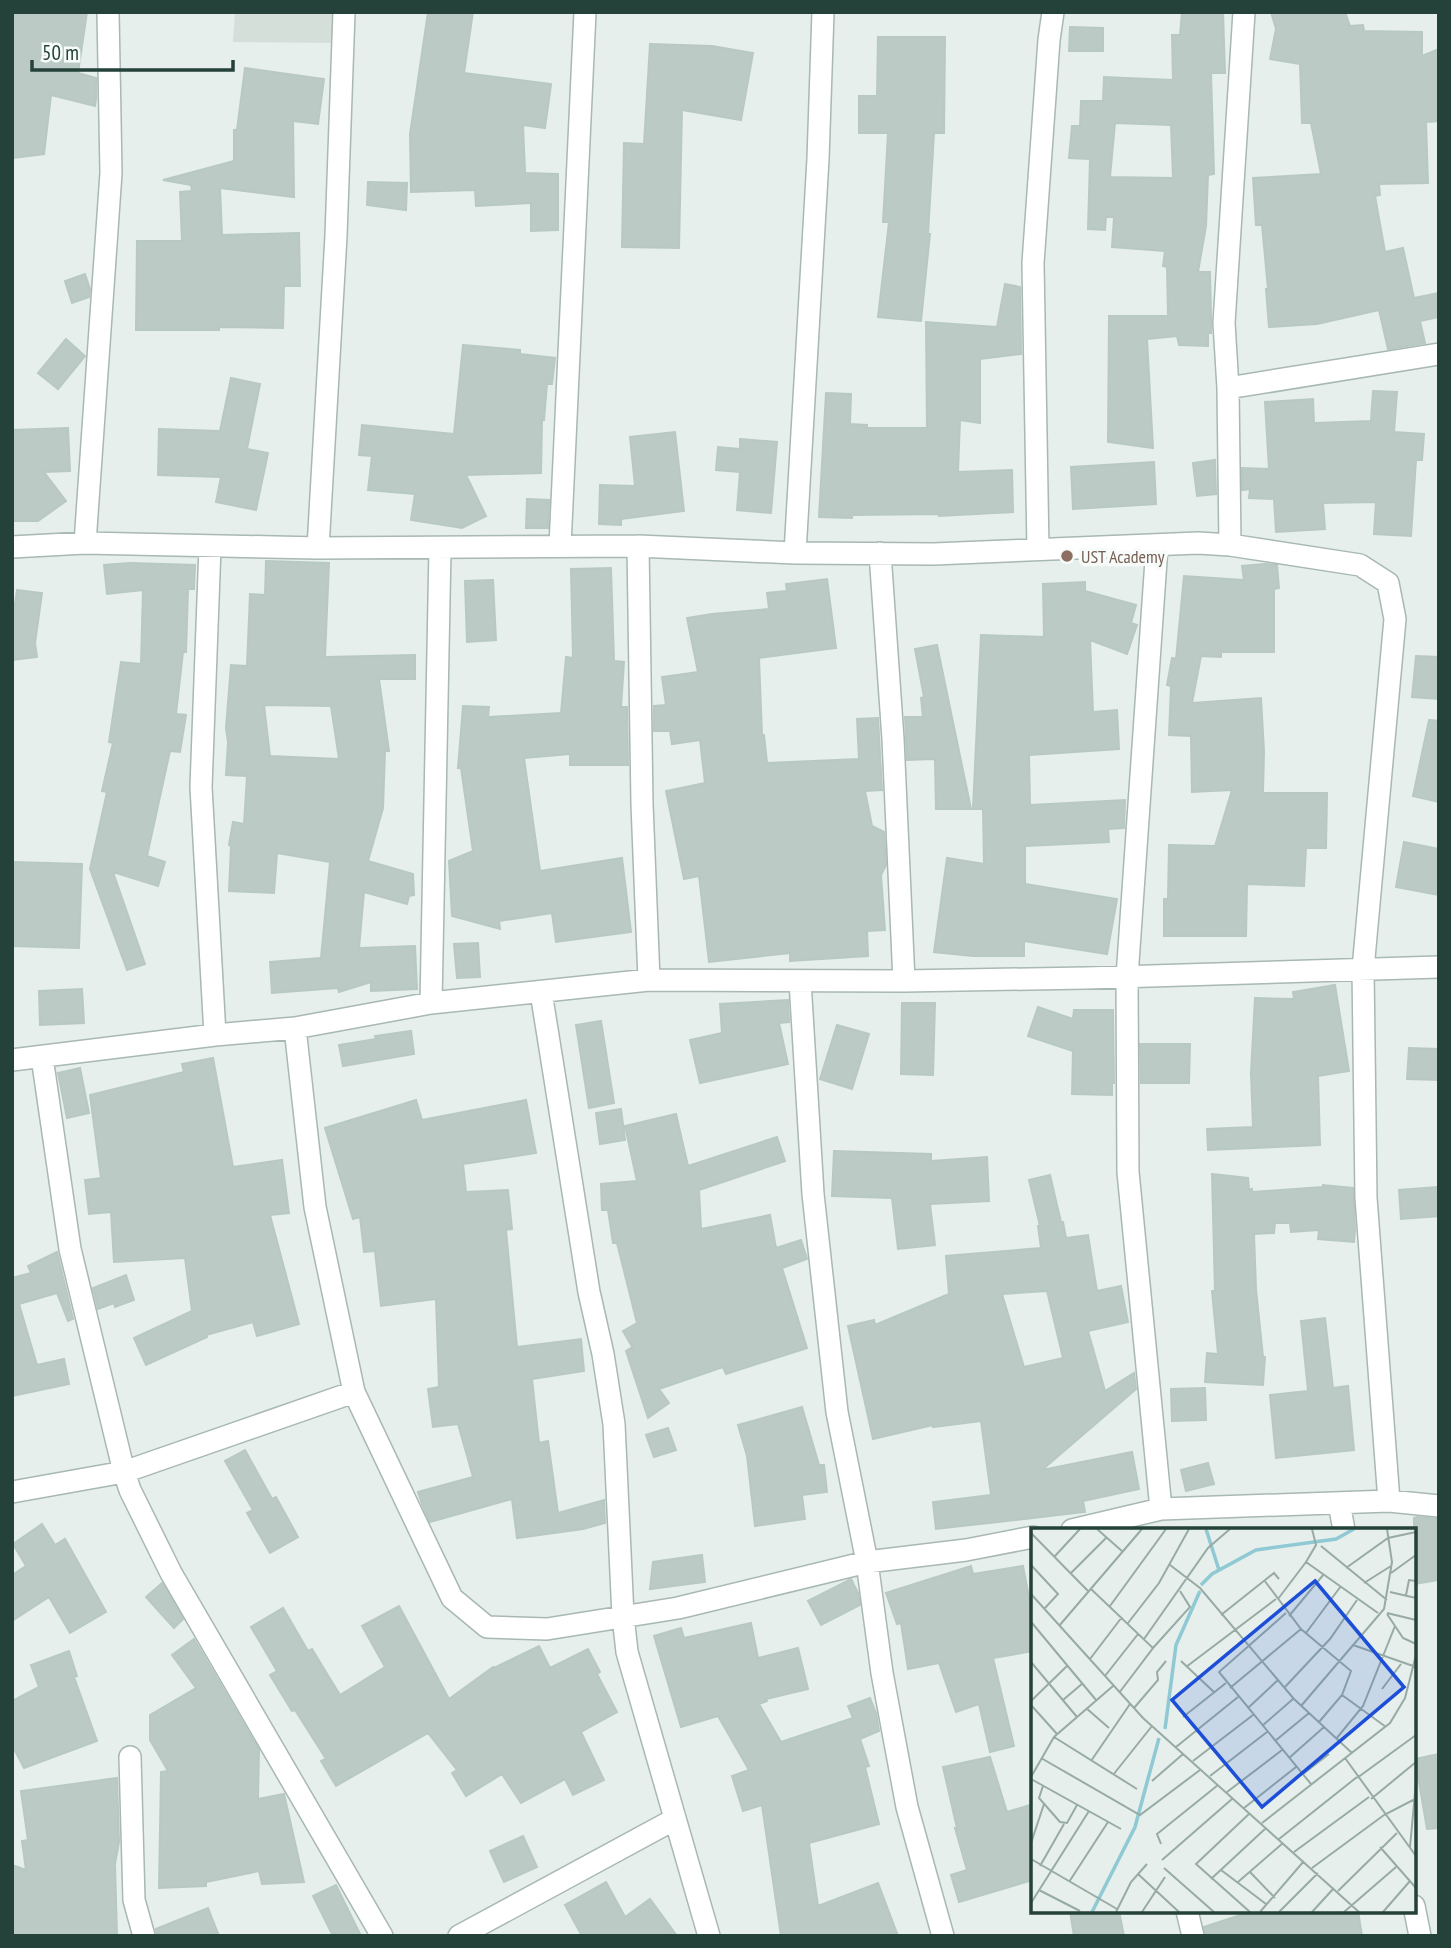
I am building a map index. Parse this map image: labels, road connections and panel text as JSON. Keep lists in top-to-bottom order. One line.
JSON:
{"places":["UST Academy"],"scale_bar":"50 m"}
